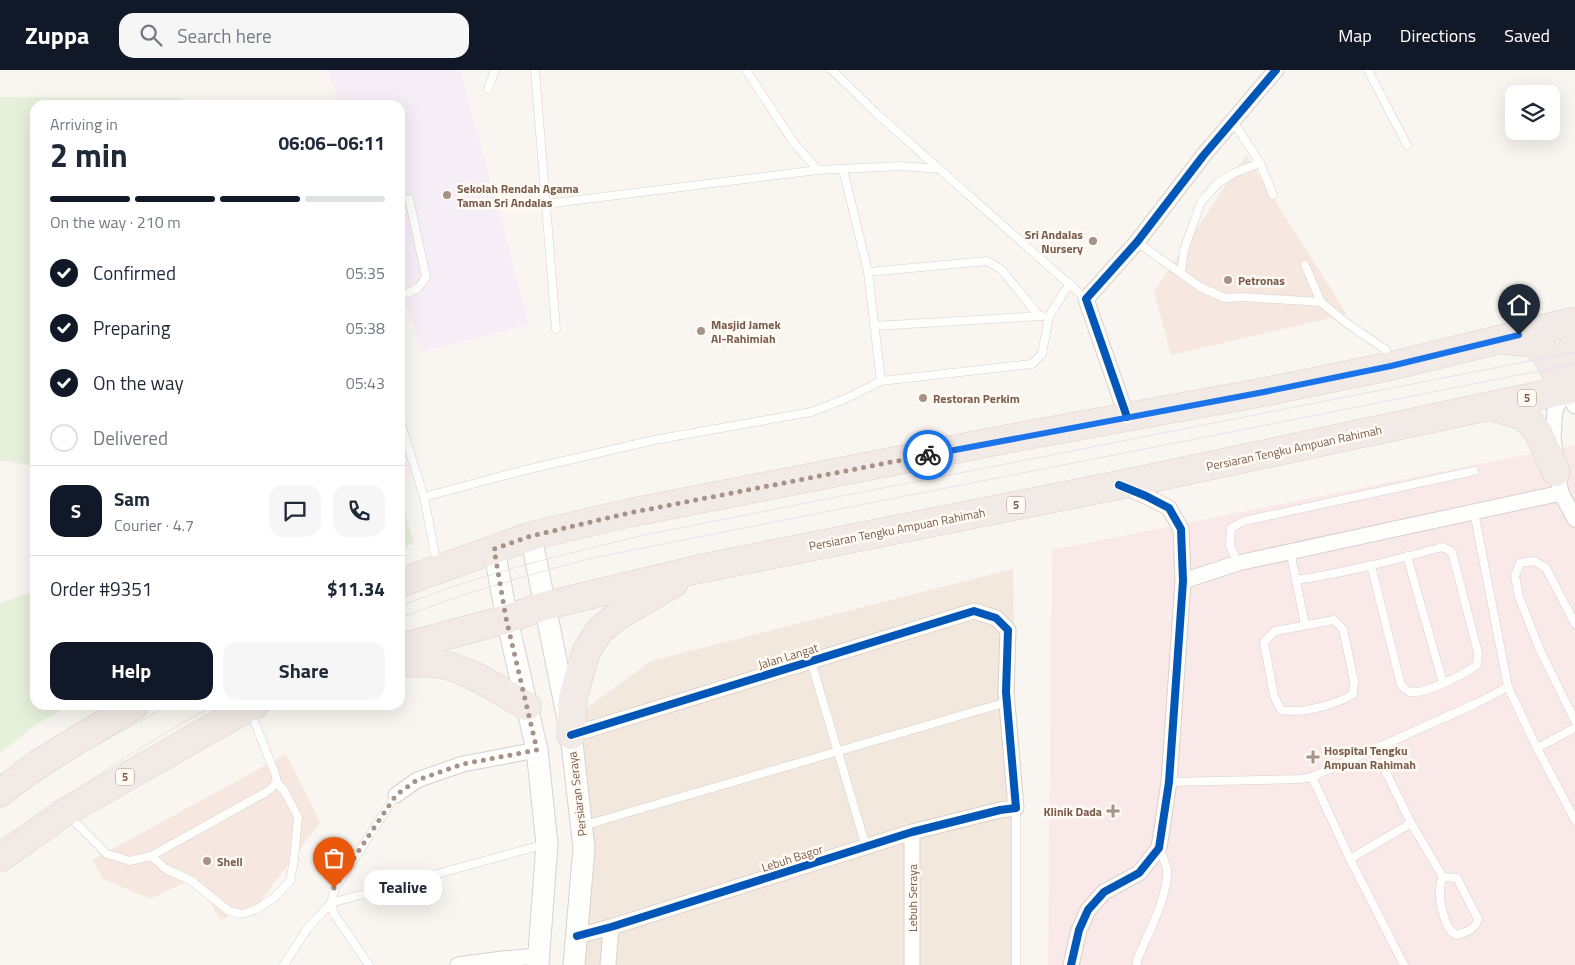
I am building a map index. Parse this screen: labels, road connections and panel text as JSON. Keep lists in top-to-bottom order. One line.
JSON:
{"streets":{"highway":["5","Persiaran Tengku Ampuan Rahimah"],"main road":["Persiaran Seraya"],"street":["Jalan Langat","Lebuh Bagor","Lebuh Seraya"]},"crossings":[["Persiaran Tengku Ampuan Rahimah","Persiaran Seraya"],["Jalan Langat","Persiaran Seraya"],["Persiaran Seraya","Lebuh Bagor"],["Lebuh Bagor","Lebuh Seraya"]],"places":{"other":["Sekolah Rendah Agama Taman Sri Andalas","Sri Andalas Nursery","Petronas","Masjid Jamek Al-Rahimiah","Restoran Perkim","Shell","Tealive"],"health":["Hospital Tengku Ampuan Rahimah","Klinik Dada"]},"page":{"header":"Zuppa","search":"Search here","nav":["Map","Directions","Saved"],"heading":["2 min","Arriving in","06:06–06:11"],"panel":["Sam","Courier · 4.7","Order #9351","$11.34"],"bar":"On the way · 210 m","list":[["Confirmed","05:35"],["Preparing","05:38"],["On the way","05:43"],"Delivered"],"round":"S","buttons":["Help","Share"],"bubble":"Tealive"}}
